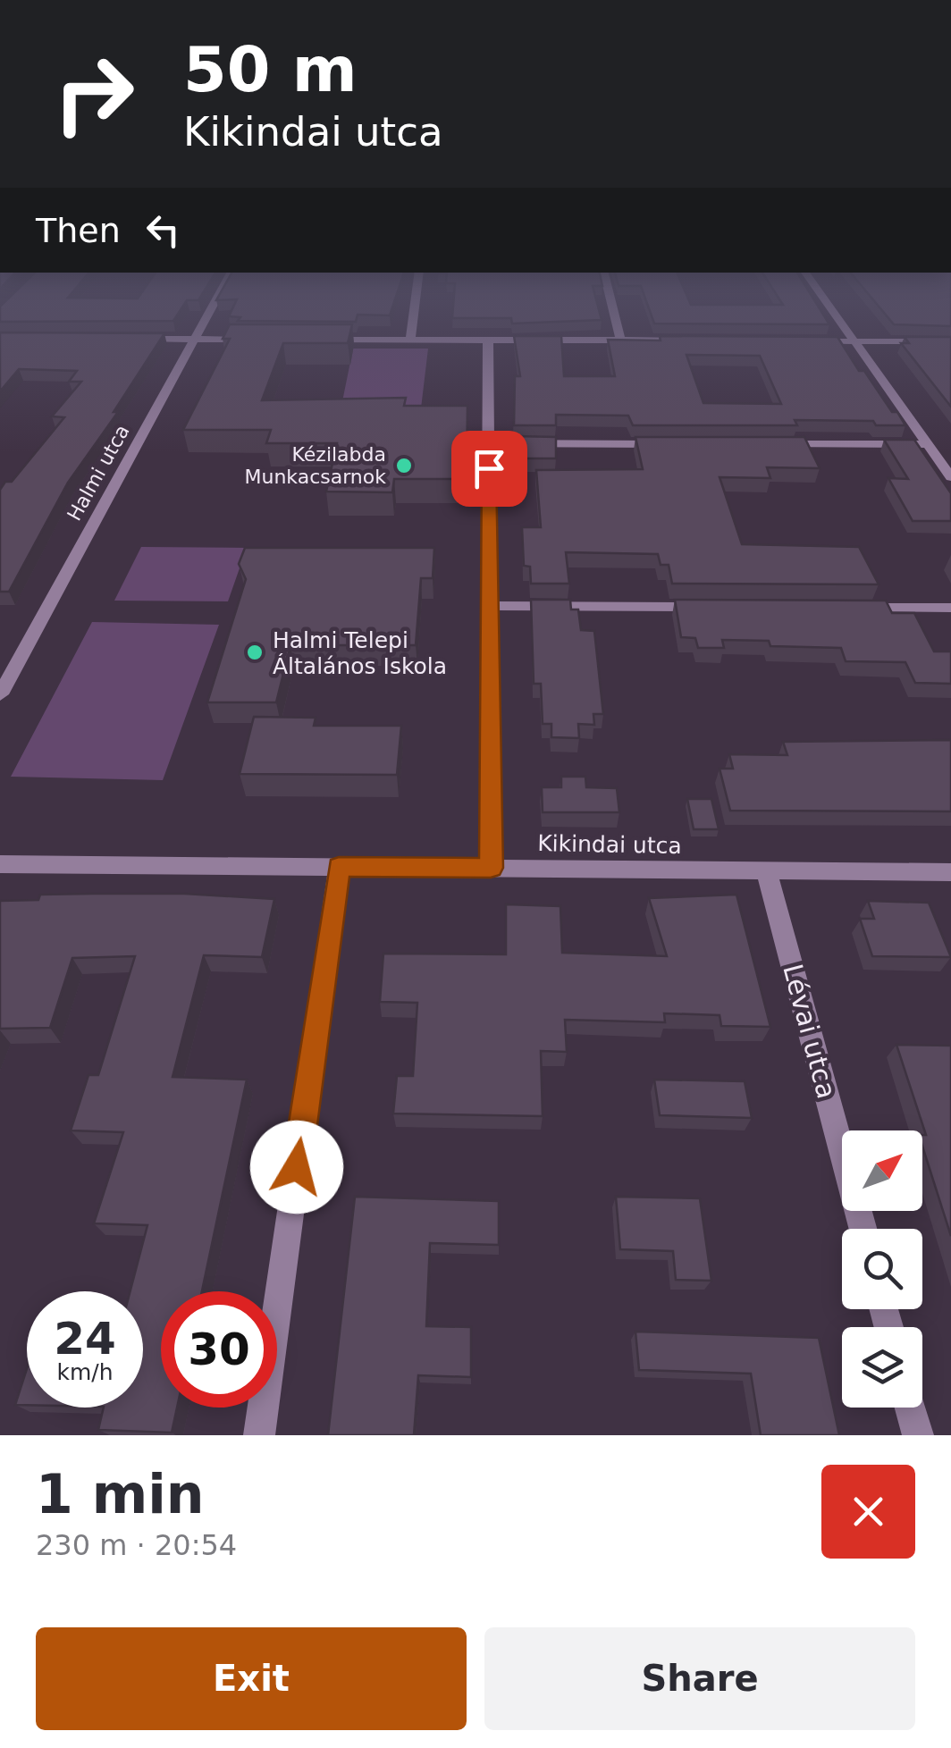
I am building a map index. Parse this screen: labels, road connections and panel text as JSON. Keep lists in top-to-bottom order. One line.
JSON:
{"streets":{"street":["Halmi utca","Kikindai utca","Lévai utca"]},"crossings":[["Kikindai utca","Lévai utca"]],"places":["Kézilabda Munkacsarnok","Halmi Telepi Általános Iskola"],"north":"top right","page":{"turn":["50 m","Kikindai utca"],"then":"Then","speed":"24 km/h","limit":"30","heading":["1 min","230 m · 20:54"],"buttons":["Exit","Share"]}}
